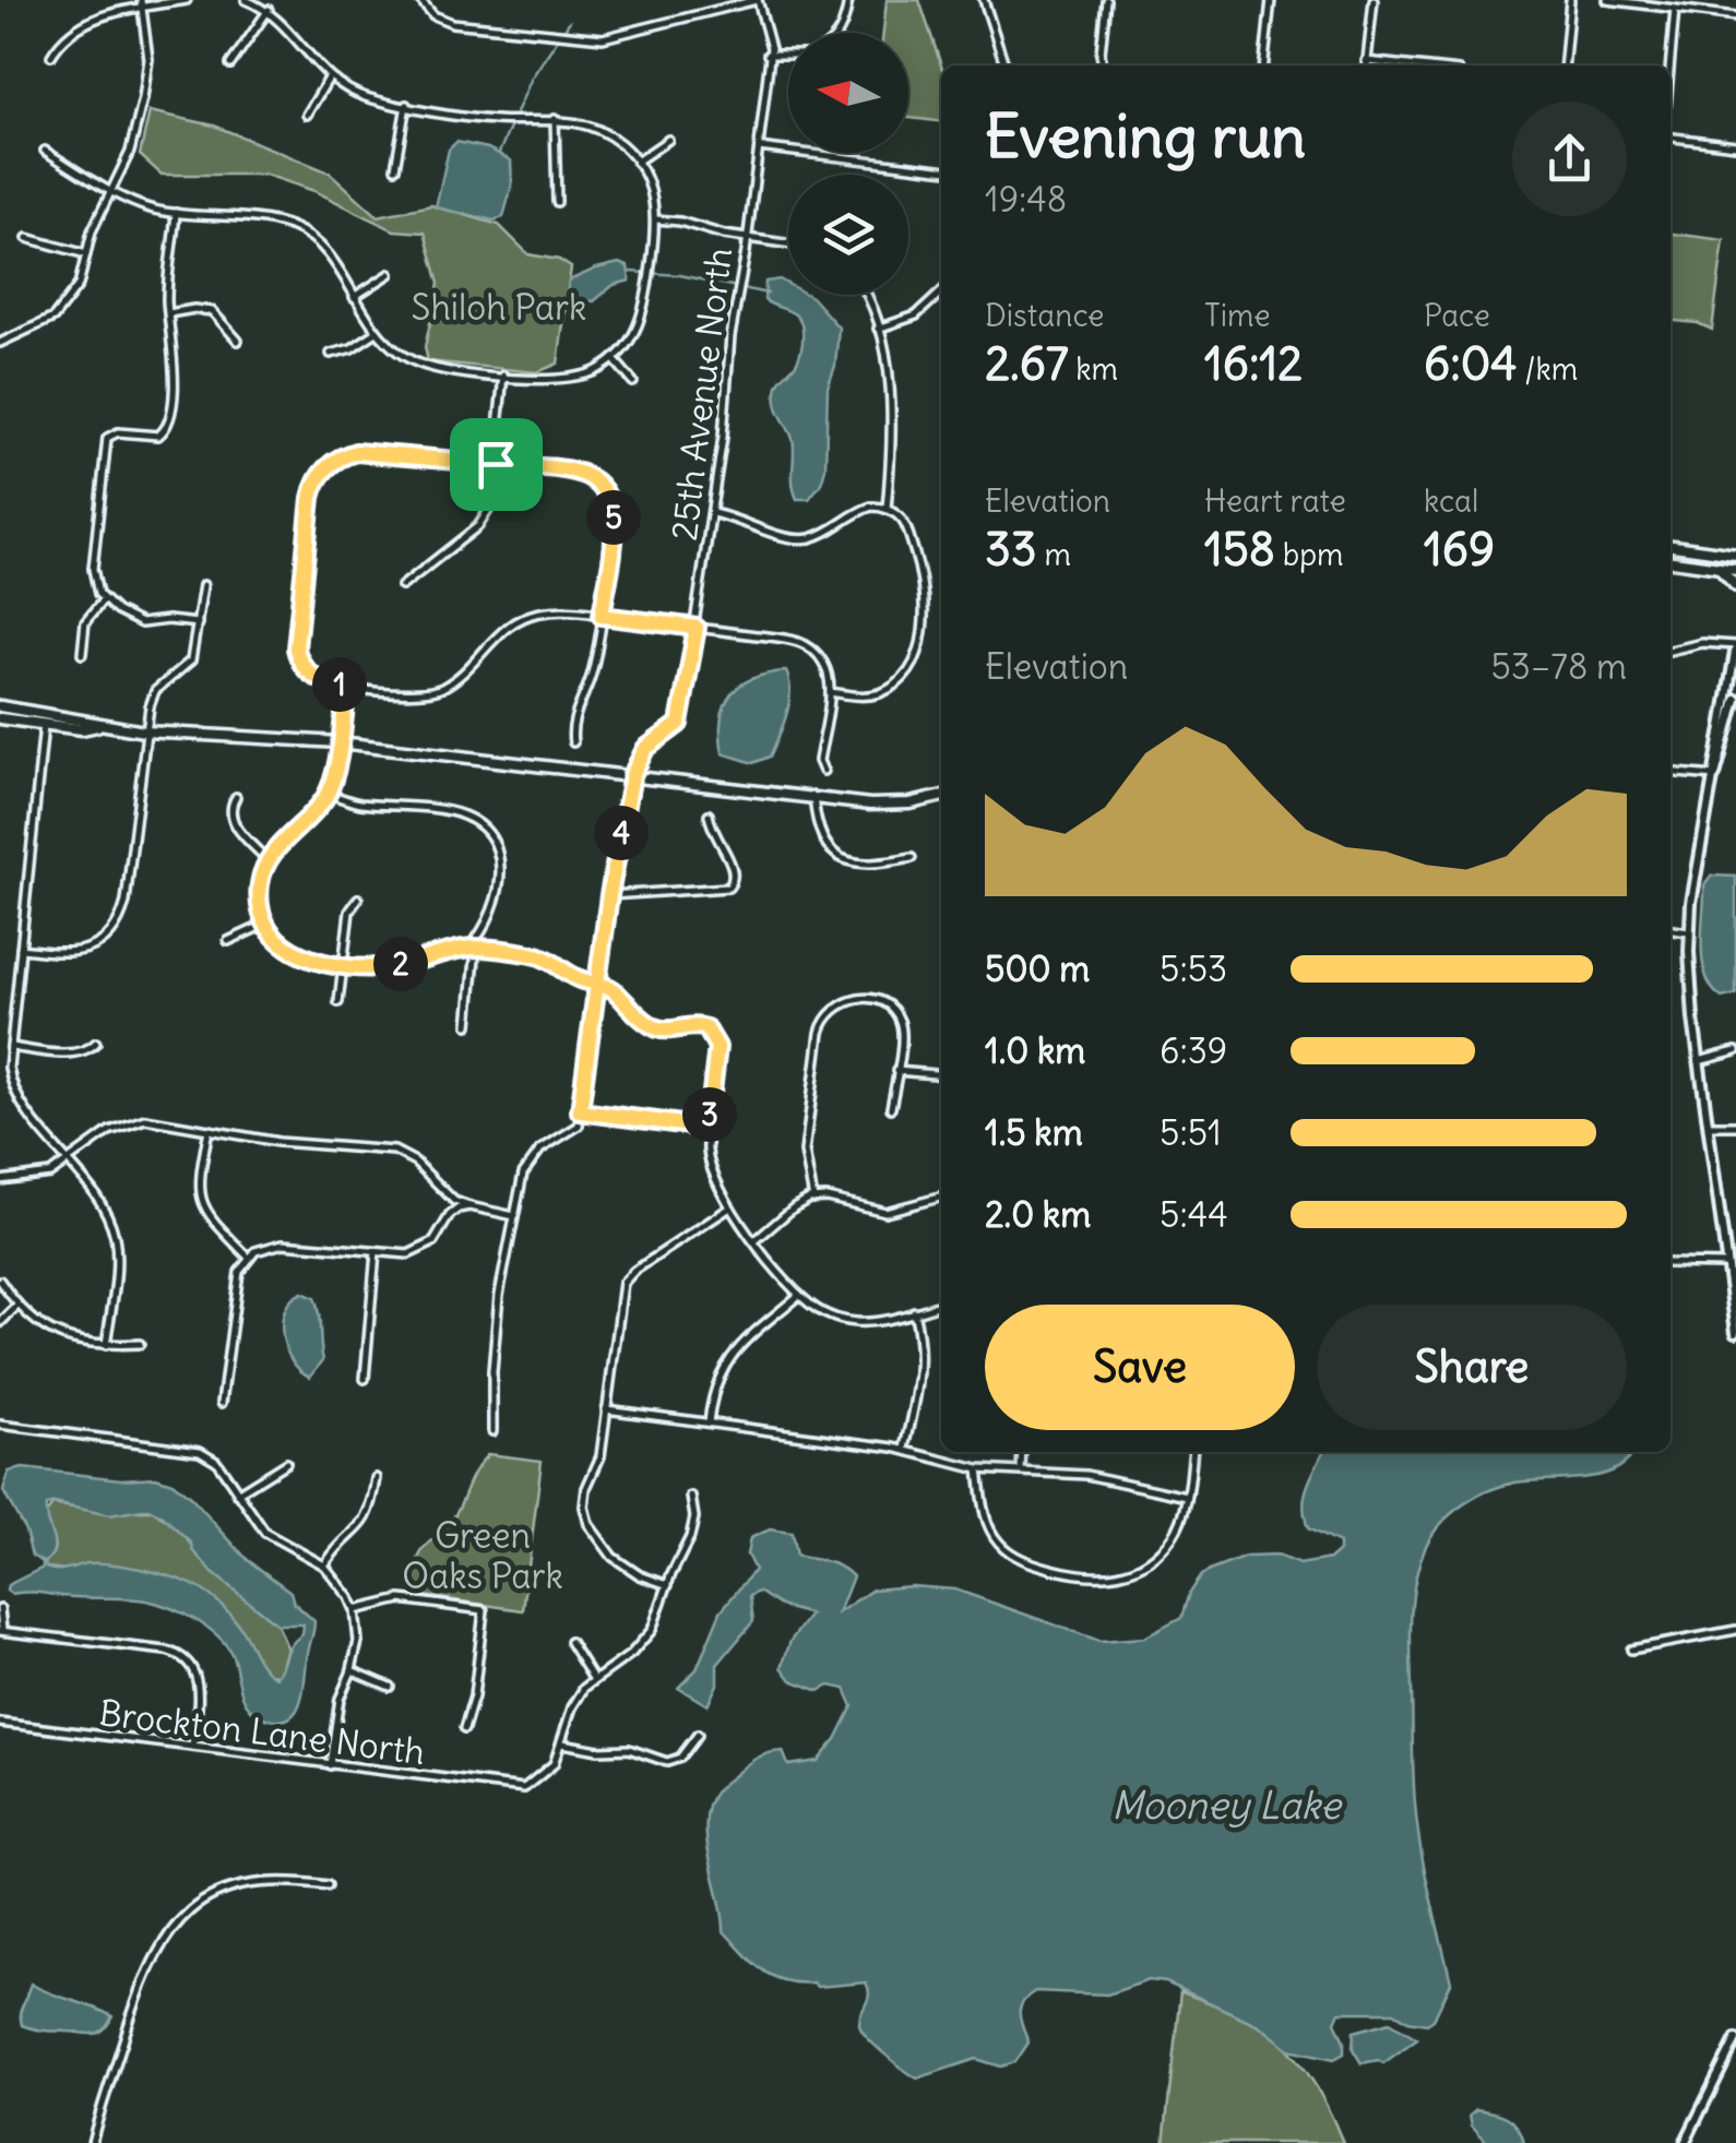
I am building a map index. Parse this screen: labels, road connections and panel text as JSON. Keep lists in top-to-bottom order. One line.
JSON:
{"streets":{"street":["25th Avenue North","Brockton Lane North"]},"water":["Mooney Lake"],"parks":["Shiloh Park","Green Oaks Park"],"north":"left","page":{"heading":["Evening run","19:48"],"stats":[["Distance","2.67 km"],["Time","16:12"],["Pace","6:04 /km"],["Elevation","33 m"],["Heart rate","158 bpm"],["kcal","169"]],"pins":["5","1","4","2","3"],"chart":["Elevation","53–78 m"],"list":[{"name":"500 m","note":"5:53"},{"name":"1.0 km","note":"6:39"},{"name":"1.5 km","note":"5:51"},{"name":"2.0 km","note":"5:44"}],"buttons":["Save","Share"]}}
